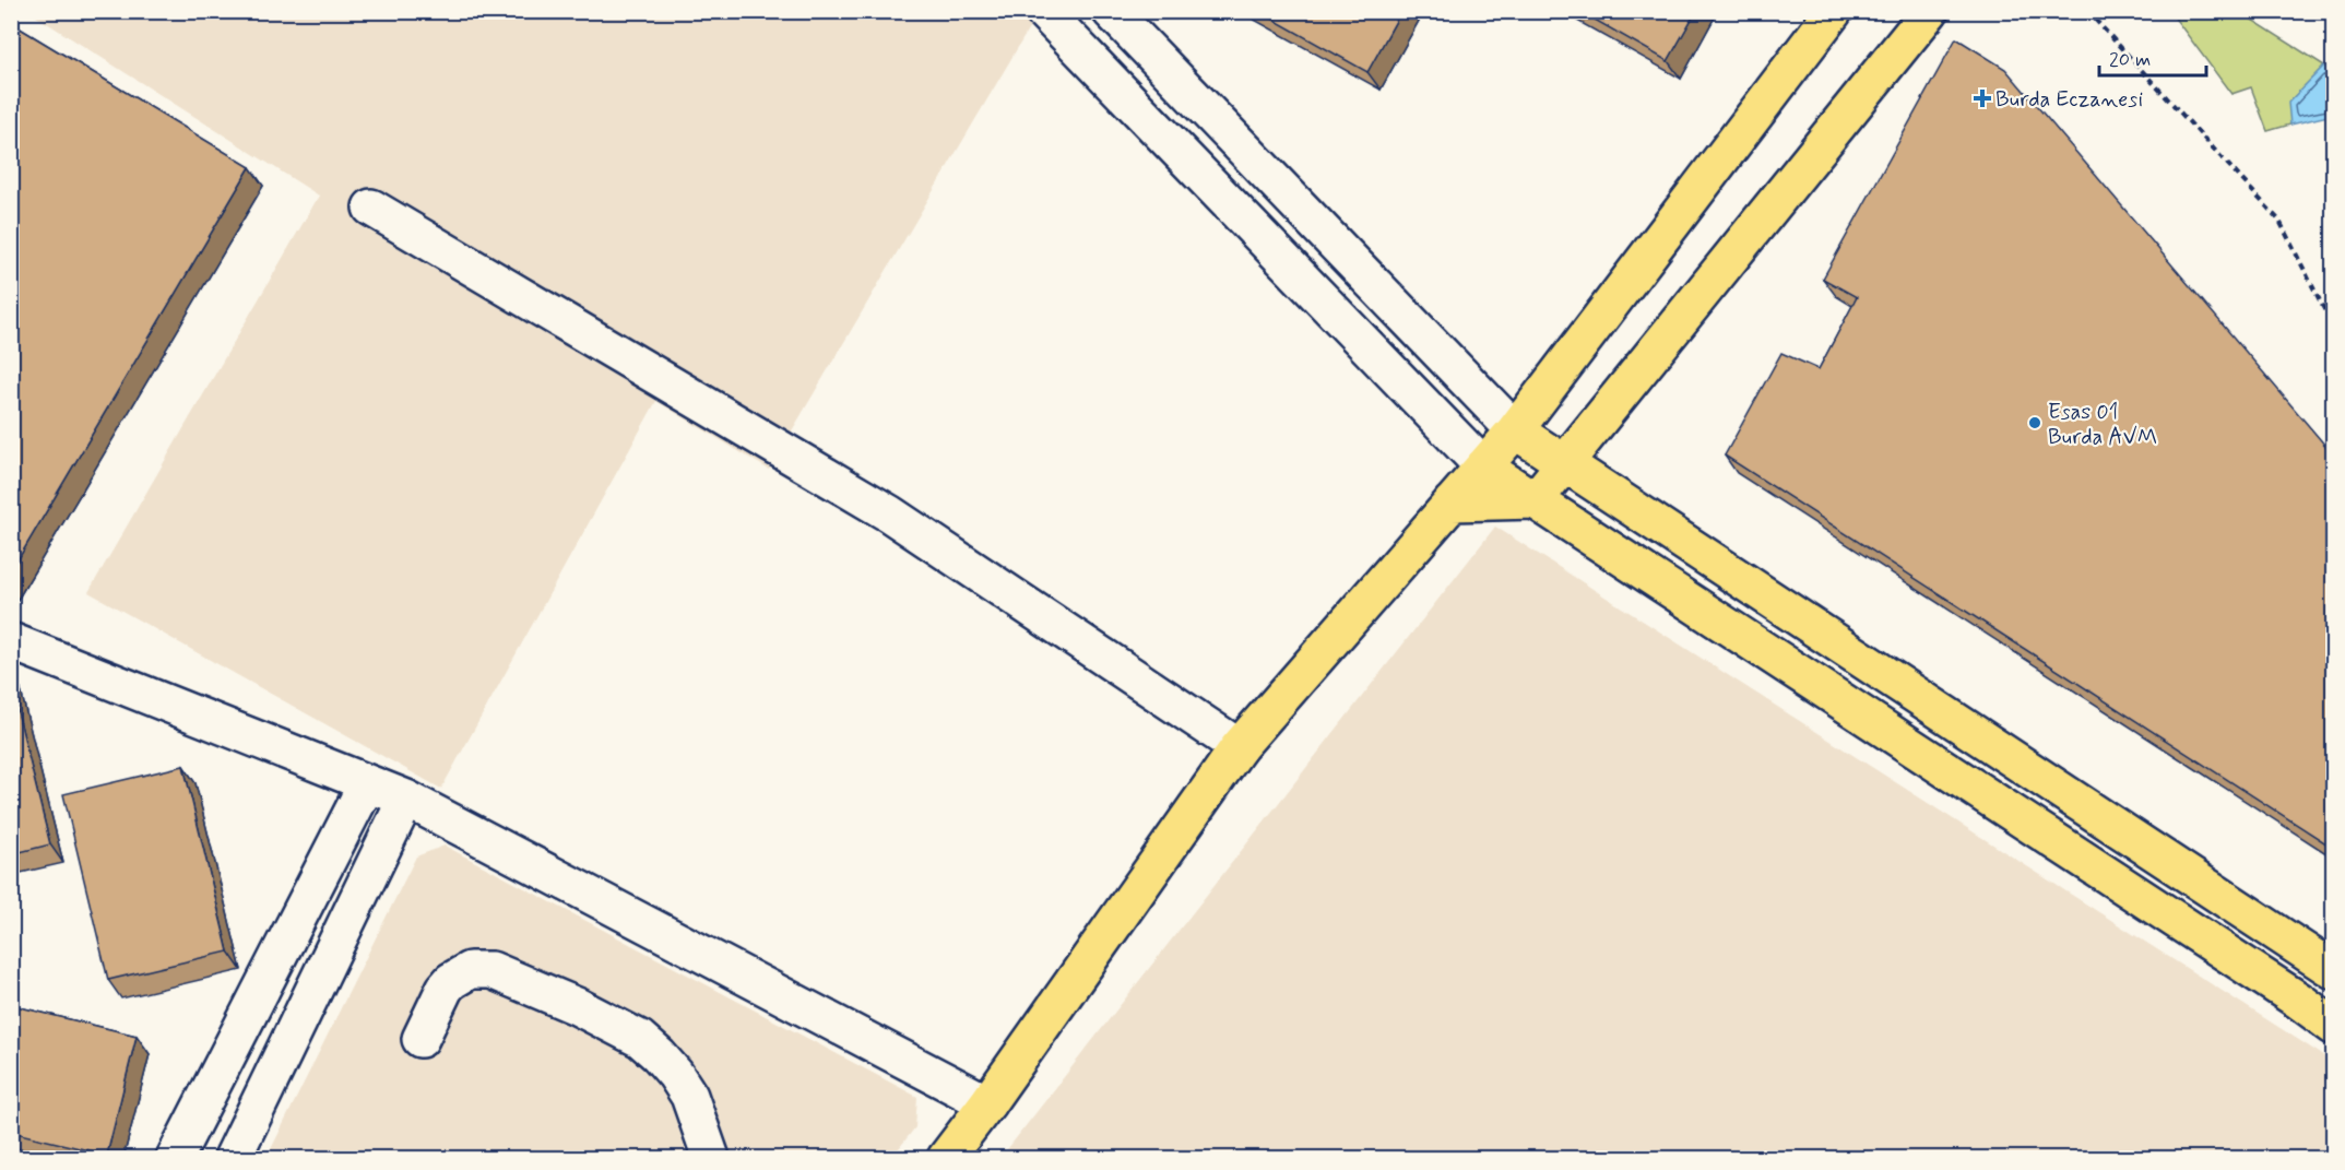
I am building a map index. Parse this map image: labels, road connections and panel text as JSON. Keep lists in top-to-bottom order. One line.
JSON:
{"places":{"health":["Burda Eczanesi"],"other":["Esas 01 Burda AVM"]},"scale_bar":"20 m"}
